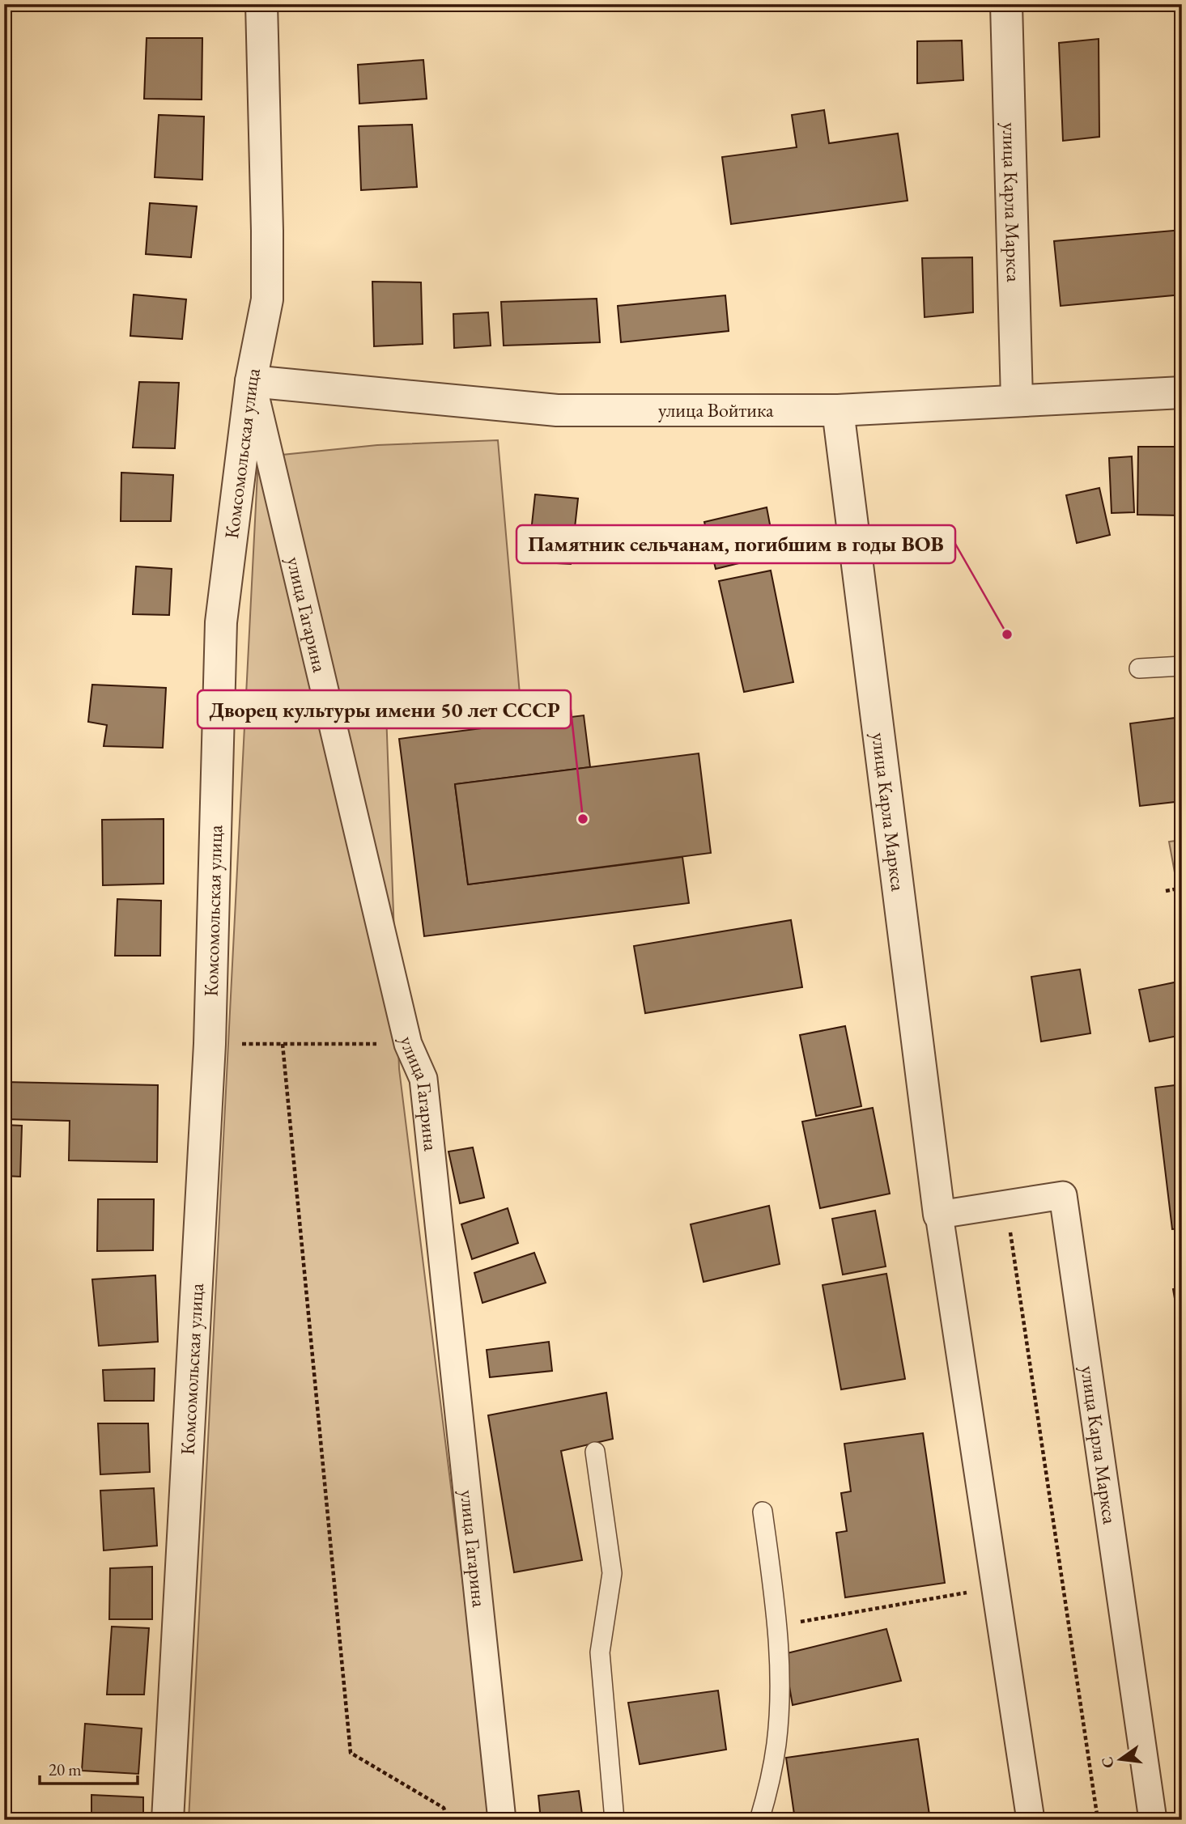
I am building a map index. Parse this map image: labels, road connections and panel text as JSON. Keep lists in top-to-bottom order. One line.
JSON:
{"streets":{"street":["улица Карла Маркса","улица Войтика","Комсомольская улица","улица Гагарина"]},"crossings":[["улица Карла Маркса","улица Войтика"],["улица Войтика","Комсомольская улица"],["улица Войтика","улица Гагарина"],["Комсомольская улица","улица Гагарина"]],"places":["Памятник сельчанам, погибшим в годы ВОВ","Дворец культуры имени 50 лет СССР"],"scale_bar":"20 m","north":"left"}
